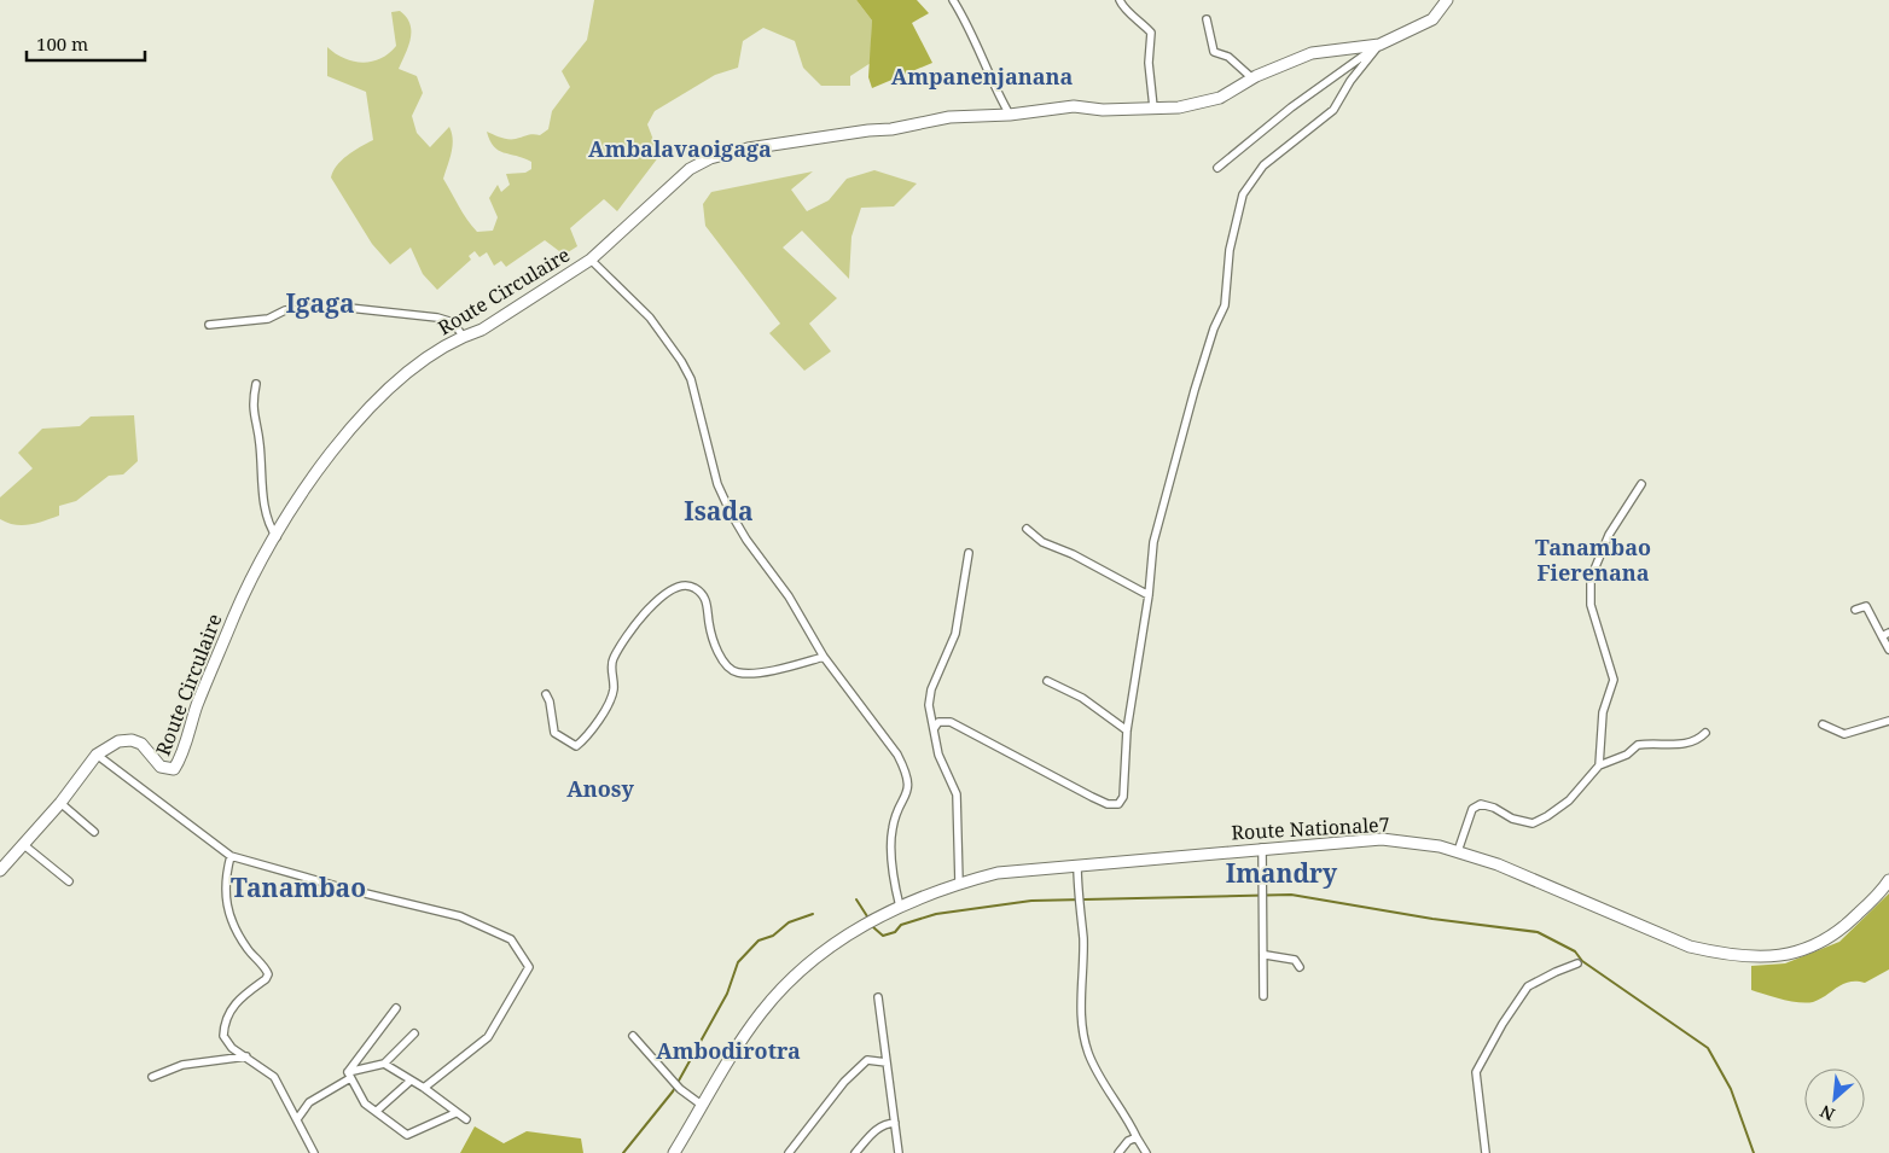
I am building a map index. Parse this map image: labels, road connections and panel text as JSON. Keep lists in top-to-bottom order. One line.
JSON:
{"streets":{"street":["Route Circulaire","Route Nationale7"]},"districts":["Ampanenjanana","Ambalavaoigaga","Igaga","Isada","Tanambao Fierenana","Anosy","Imandry","Tanambao","Ambodirotra"],"scale_bar":"100 m","north":"bottom left"}
